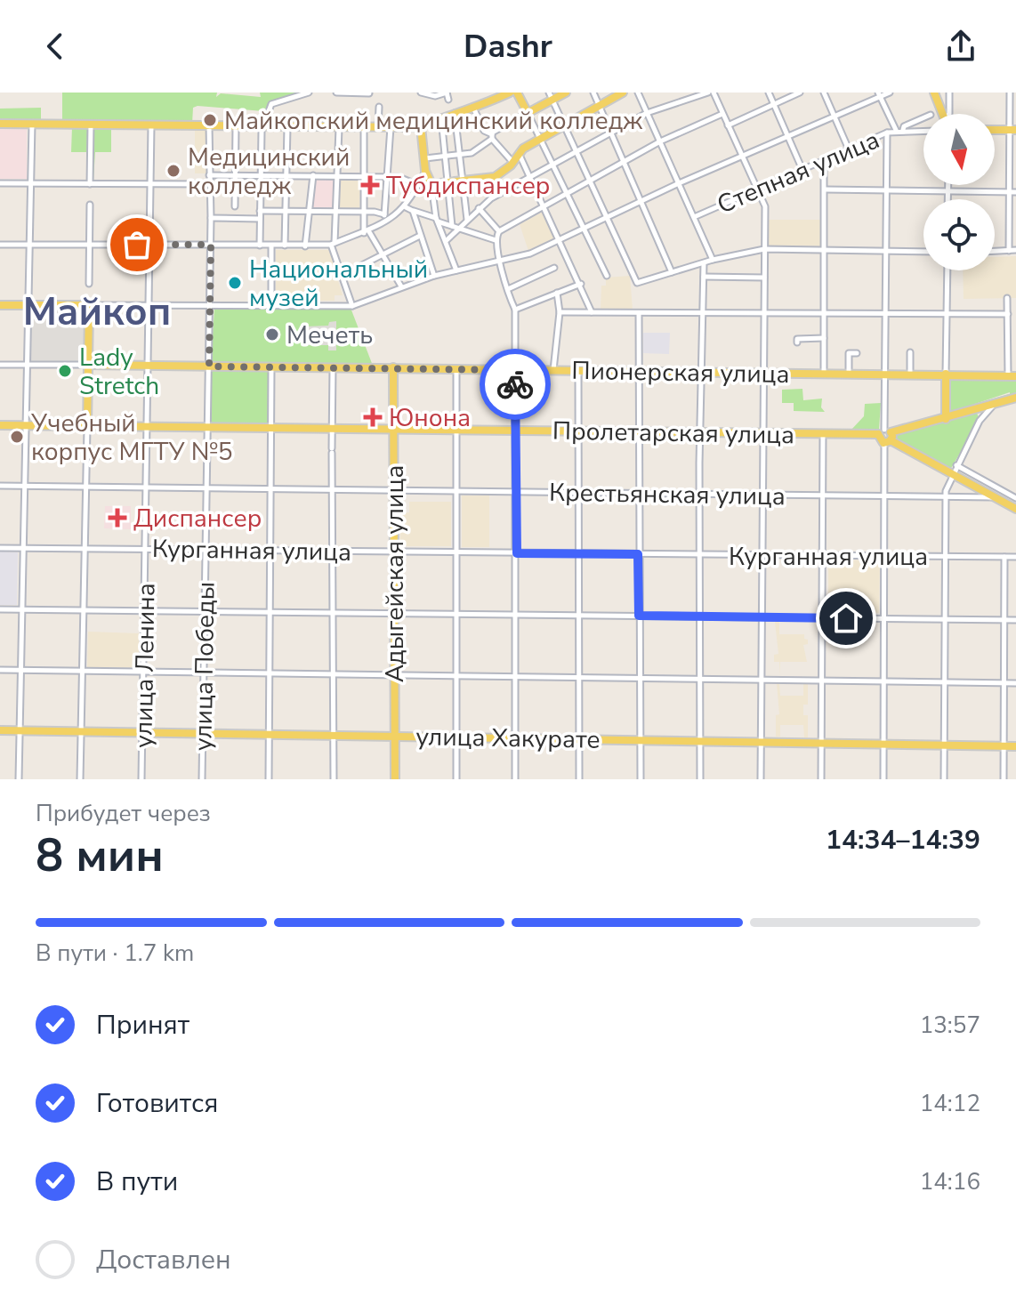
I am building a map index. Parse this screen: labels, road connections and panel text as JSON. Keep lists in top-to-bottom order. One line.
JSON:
{"streets":{"main road":["Пионерская улица","Пролетарская улица","Адыгейская улица","улица Хакурате"],"street":["Степная улица","Крестьянская улица","Курганная улица","улица Ленина","улица Победы"]},"crossings":[["Пионерская улица","Адыгейская улица"],["Пионерская улица","улица Ленина"],["Пионерская улица","улица Победы"],["Пролетарская улица","Адыгейская улица"],["Пролетарская улица","улица Ленина"],["Пролетарская улица","улица Победы"],["Крестьянская улица","Адыгейская улица"],["Крестьянская улица","улица Ленина"],["Крестьянская улица","улица Победы"],["Курганная улица","Адыгейская улица"],["Курганная улица","улица Ленина"],["Курганная улица","улица Победы"],["Адыгейская улица","улица Хакурате"],["улица Ленина","улица Хакурате"],["улица Победы","улица Хакурате"]],"districts":["Майкоп"],"places":{"other":["Майкопский медицинский колледж","Медицинский колледж","Национальный музей","Мечеть","Lady Stretch","Учебный корпус МГТУ №5"],"health":["Тубдиспансер","Юнона","Диспансер"]},"north":"bottom","page":{"header":"Dashr","heading":["8 мин","Прибудет через","14:34–14:39"],"bar":"В пути · 1.7 km","list":[["Принят","13:57"],["Готовится","14:12"],["В пути","14:16"],"Доставлен"]}}
